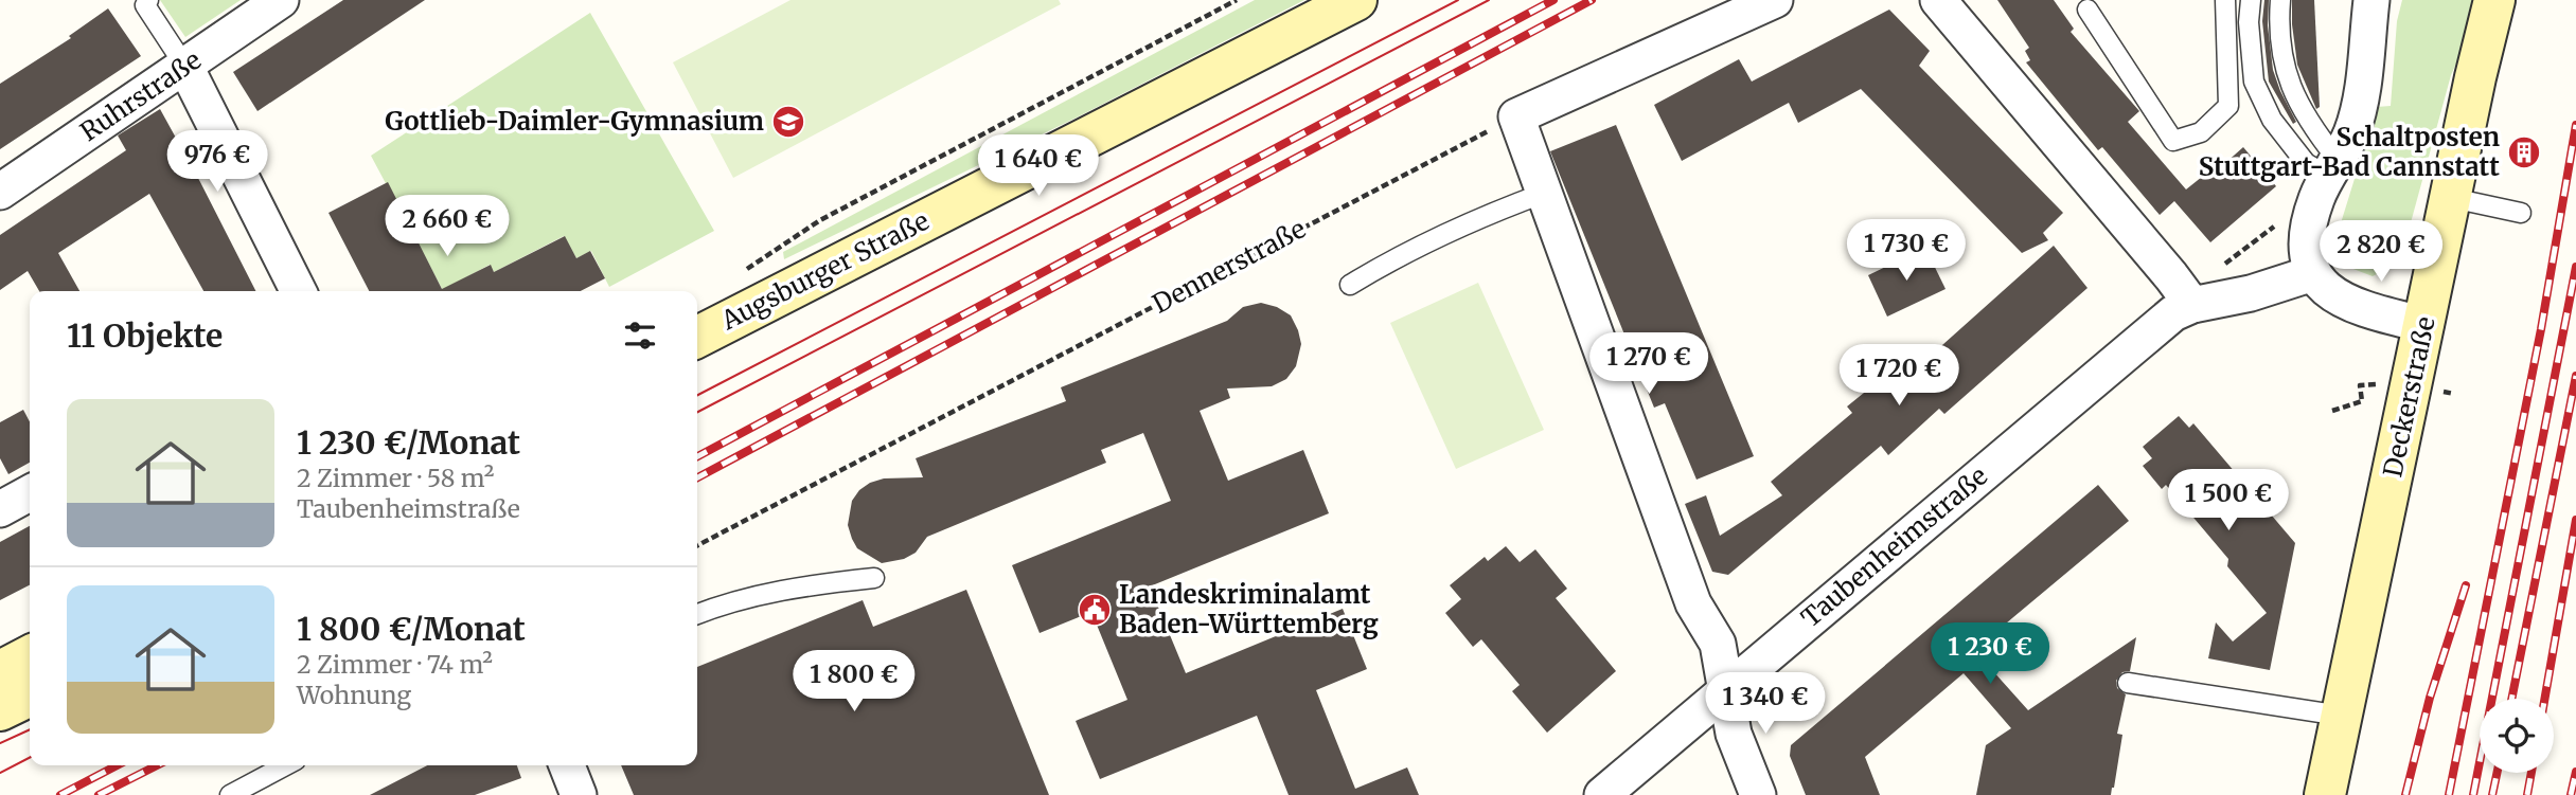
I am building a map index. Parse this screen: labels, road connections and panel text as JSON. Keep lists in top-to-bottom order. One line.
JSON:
{"streets":{"main road":["Augsburger Straße","Deckerstraße"],"street":["Ruhrstraße","Taubenheimstraße"],"path":["Dennerstraße"]},"places":{"school or university":["Gottlieb-Daimler-Gymnasium"],"building":["Schaltposten Stuttgart-Bad Cannstatt"],"public building":["Landeskriminalamt Baden-Württemberg"]},"page":{"price":["976 €","1 640 €","2 660 €","1 730 €","2 820 €","1 270 €","1 720 €","1 500 €","1 230 €","1 800 €","1 340 €"],"heading":"11 Objekte","list":[{"name":"1 230 €/Monat","note":"2 Zimmer · 58 m² · Taubenheimstraße"},{"name":"1 800 €/Monat","note":"2 Zimmer · 74 m² · Wohnung"}]}}
